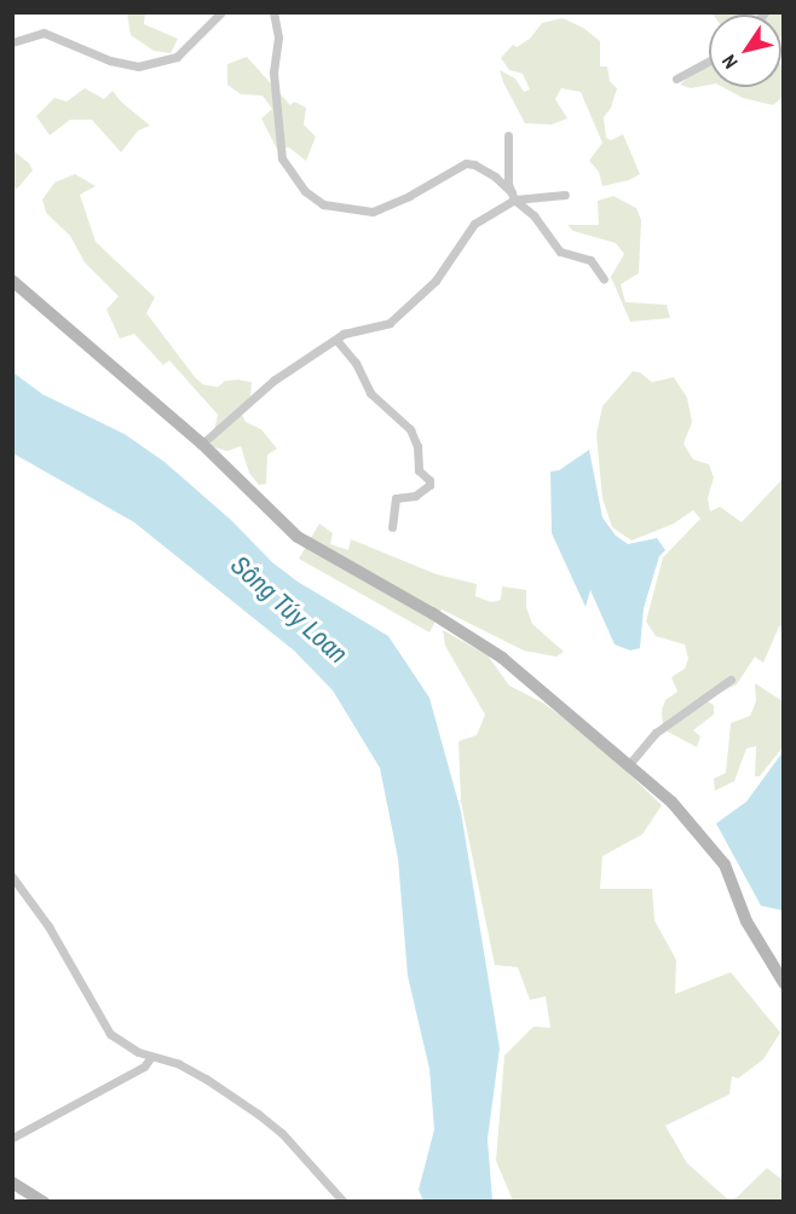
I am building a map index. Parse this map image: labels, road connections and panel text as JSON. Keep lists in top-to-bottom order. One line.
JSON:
{"water":["Sông Túy Loan"],"north":"bottom left"}
